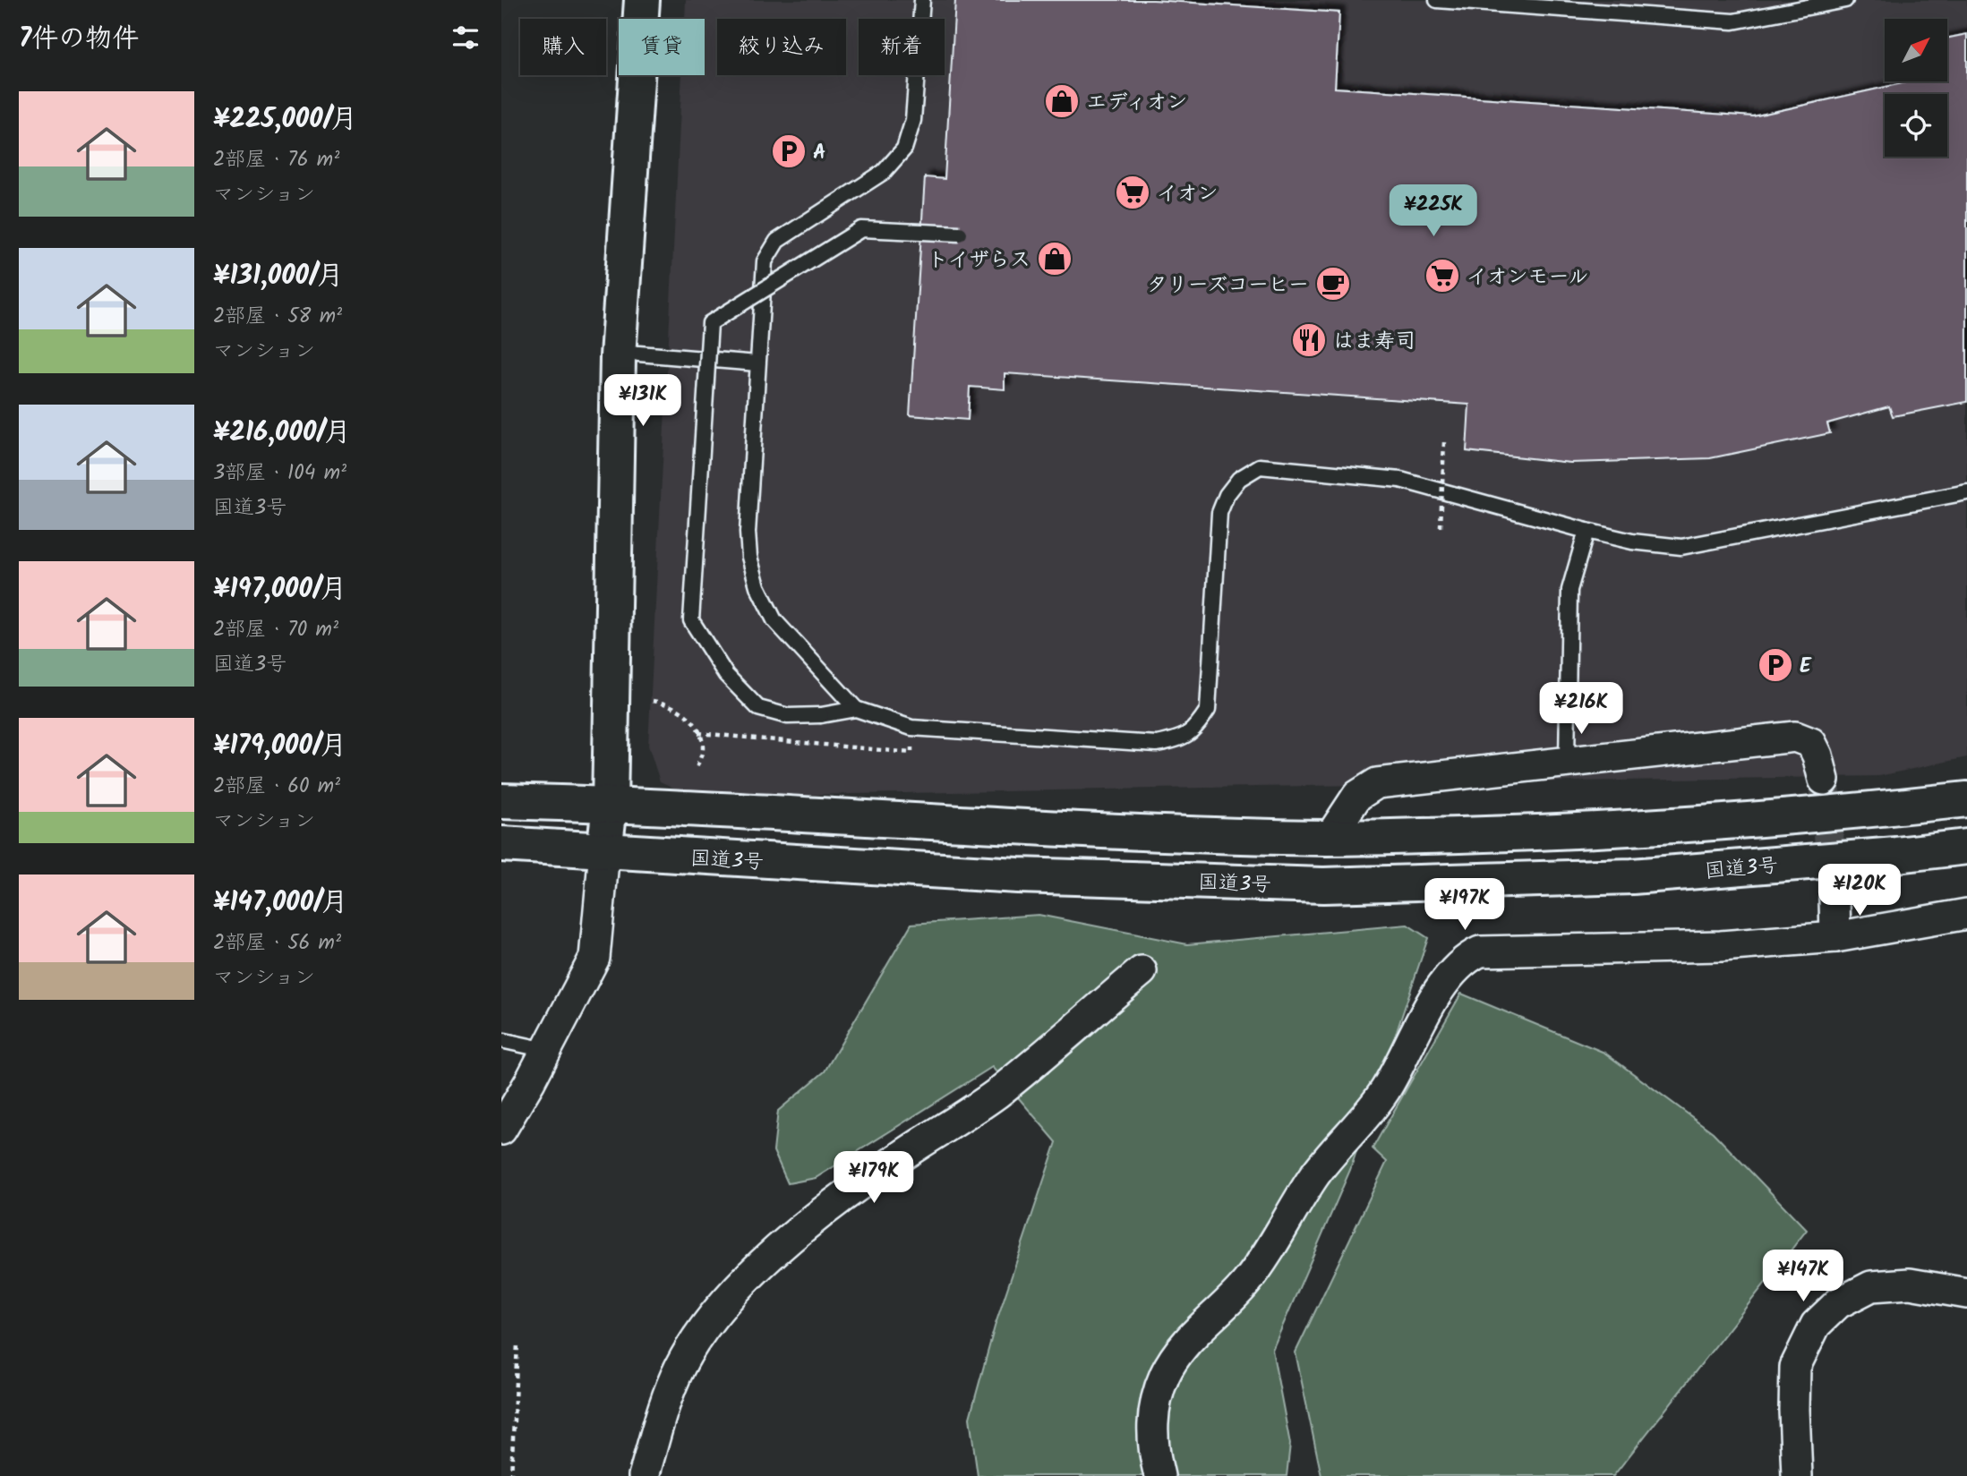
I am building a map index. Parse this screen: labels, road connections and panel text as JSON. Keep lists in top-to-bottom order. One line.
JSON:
{"streets":{"main road":["国道3号"]},"places":{"shop":["エディオン","トイザらス"],"parking":["A","E"],"supermarket":["イオン","イオンモール"],"cafe":["タリーズコーヒー"],"restaurant":["はま寿司"]},"north":"top right","page":{"heading":"7件の物件","chip":["購入","賃貸","絞り込み","新着"],"list":[{"name":"¥225,000/月","note":"2部屋 · 76 m² · マンション"},{"name":"¥131,000/月","note":"2部屋 · 58 m² · マンション"},{"name":"¥216,000/月","note":"3部屋 · 104 m² · 国道3号"},{"name":"¥197,000/月","note":"2部屋 · 70 m² · 国道3号"},{"name":"¥179,000/月","note":"2部屋 · 60 m² · マンション"},{"name":"¥147,000/月","note":"2部屋 · 56 m² · マンション"}],"price":["¥225K","¥131K","¥216K","¥120K","¥197K","¥179K","¥147K"]}}
